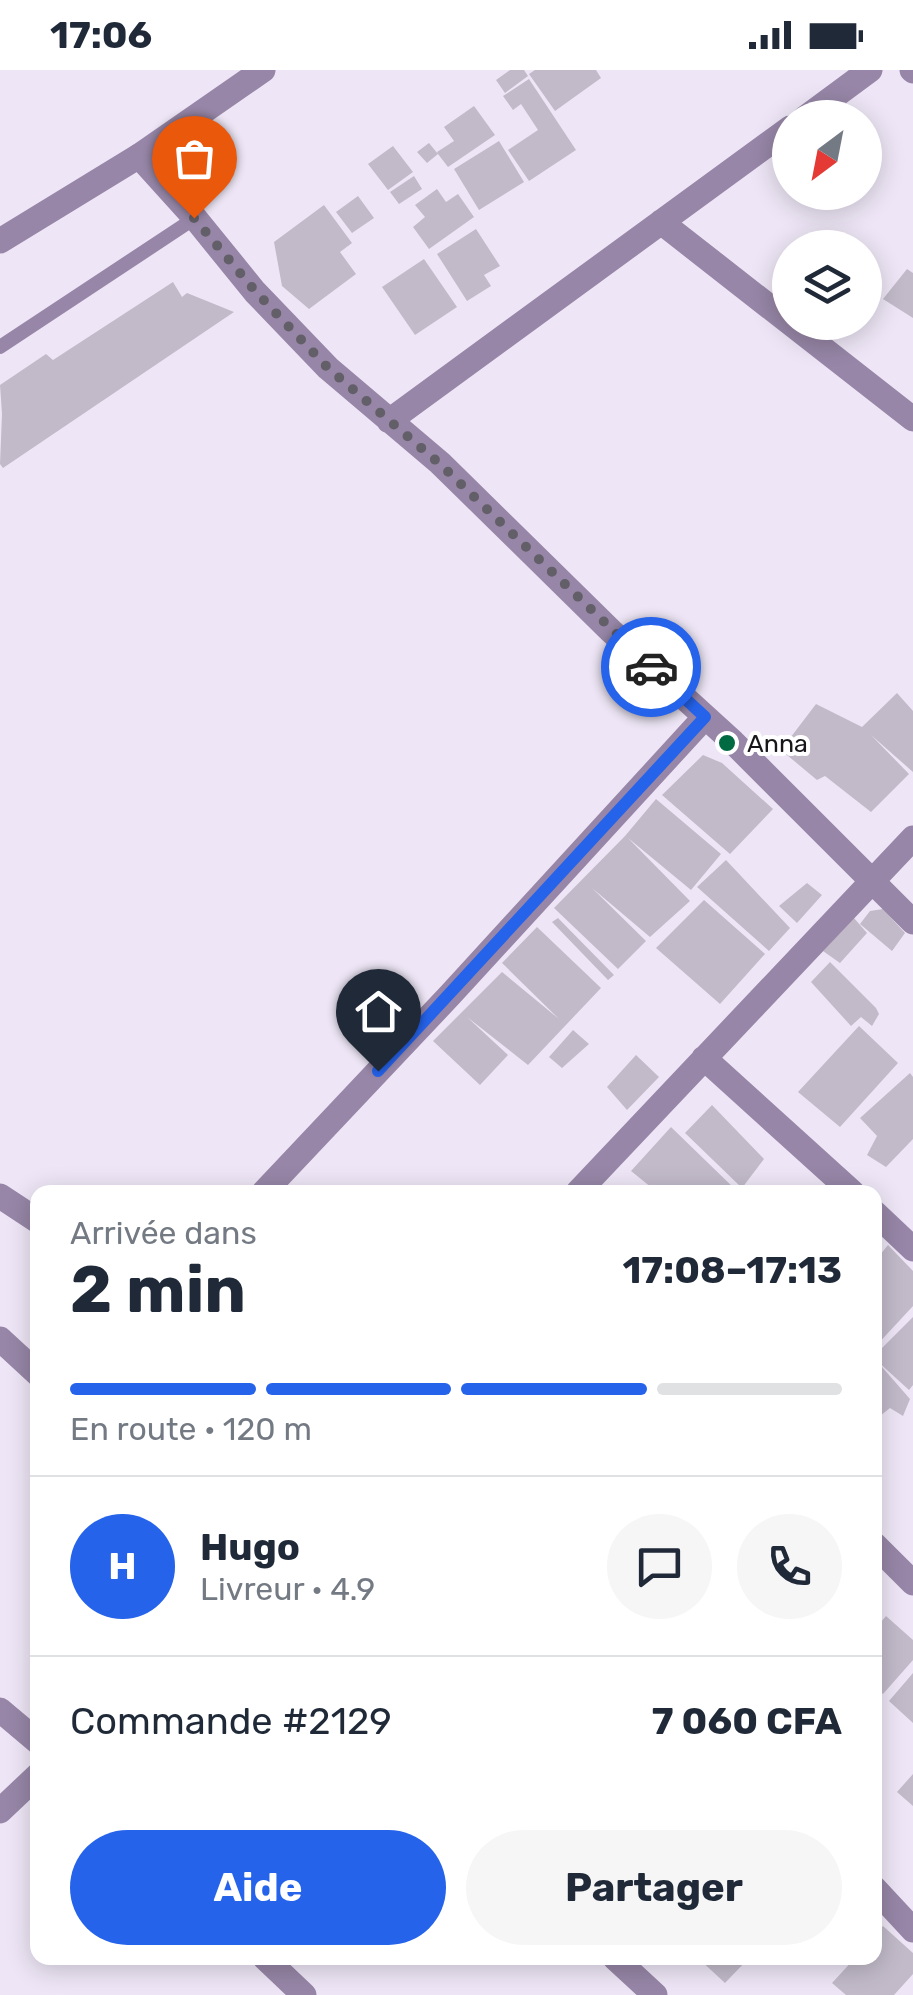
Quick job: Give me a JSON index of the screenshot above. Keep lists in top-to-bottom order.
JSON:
{
  "places": ["Anna"],
  "north": "bottom left",
  "page": {
    "status": "17:06",
    "heading": ["2 min", "Arrivée dans", "17:08–17:13"],
    "panel": [
      "Hugo",
      "Livreur · 4.9",
      "Commande #2129",
      "7 060 CFA"
    ],
    "bar": "En route · 120 m",
    "round": "H",
    "buttons": ["Aide", "Partager"]
  }
}
